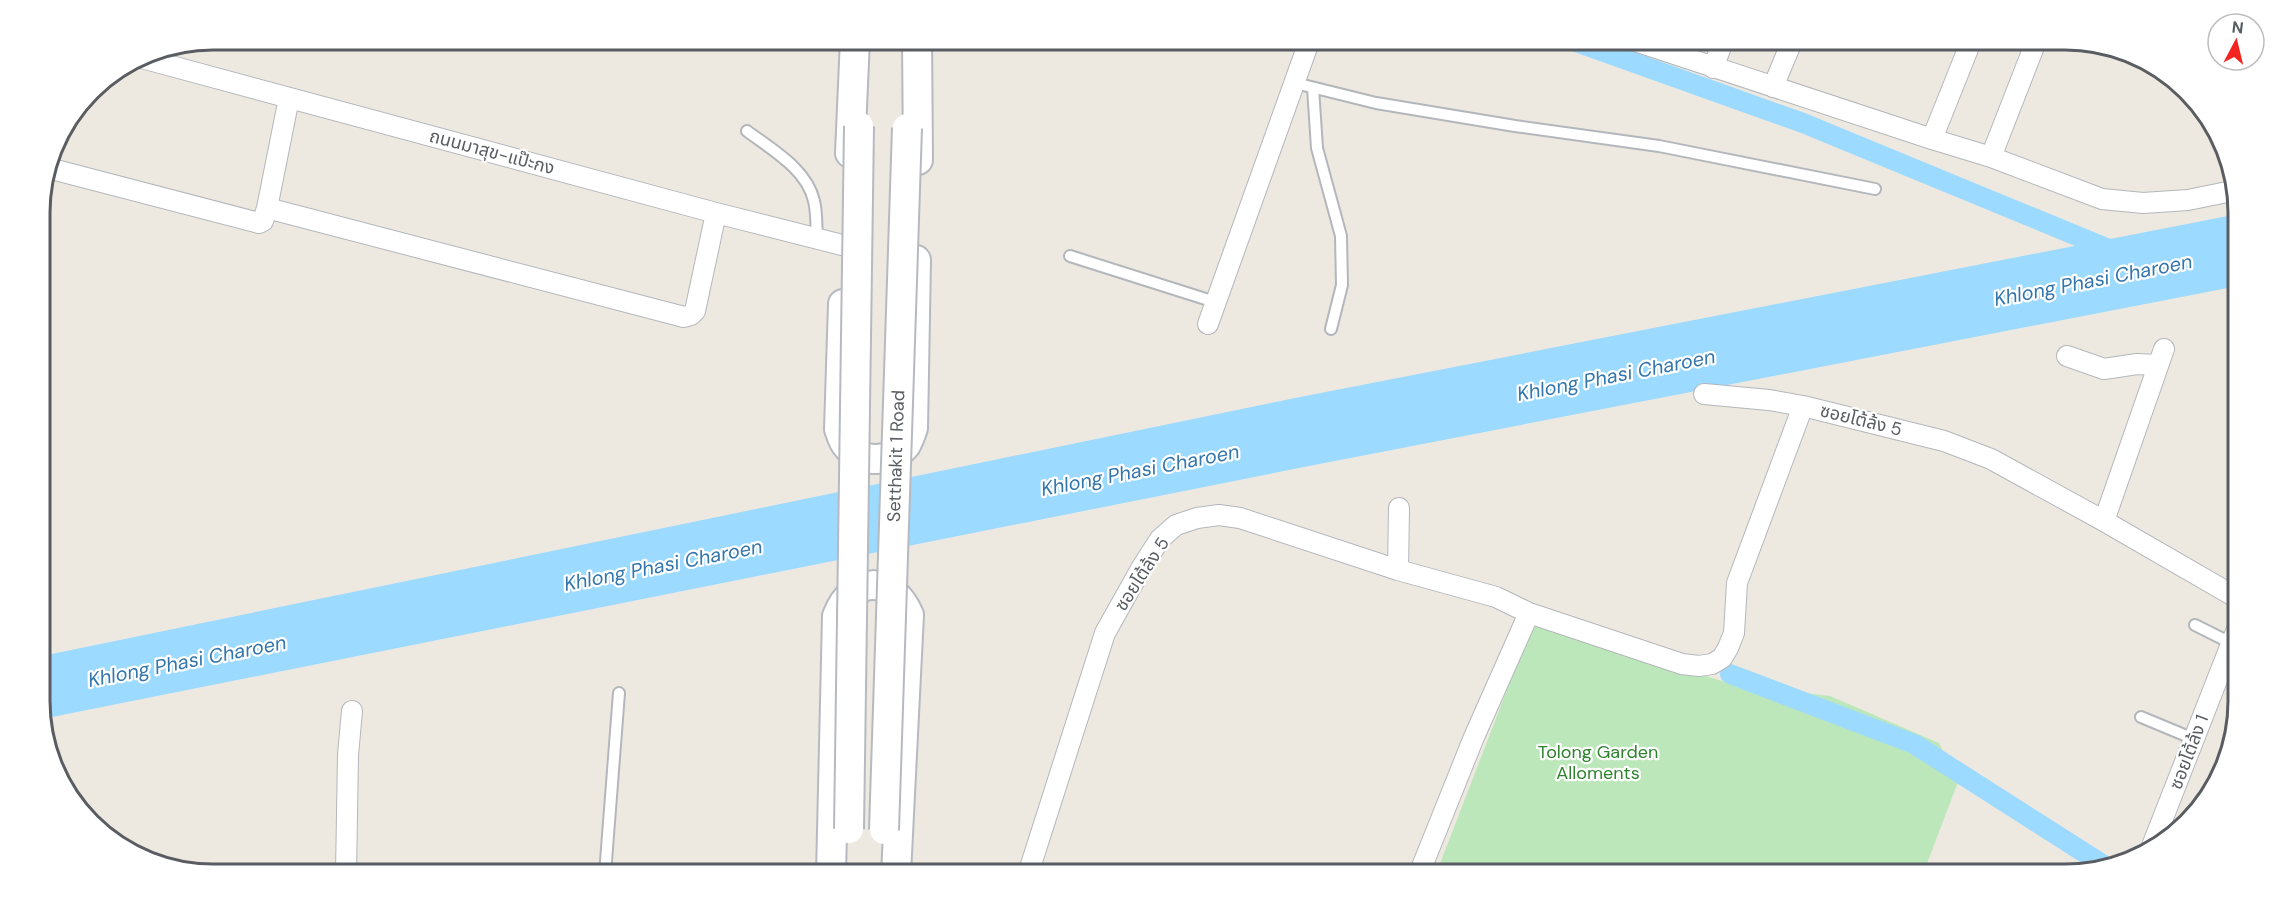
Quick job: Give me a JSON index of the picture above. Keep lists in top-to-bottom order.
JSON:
{
  "streets": {
    "main road": ["Setthakit 1 Road"],
    "street": ["ถนนมาสุข-แป๊ะกง", "ซอยโต้ล้ง 5", "ซอยโต้ล้ง 1"]
  },
  "water": ["Khlong Phasi Charoen"],
  "parks": ["Tolong Garden Alloments"],
  "north": "top"
}
